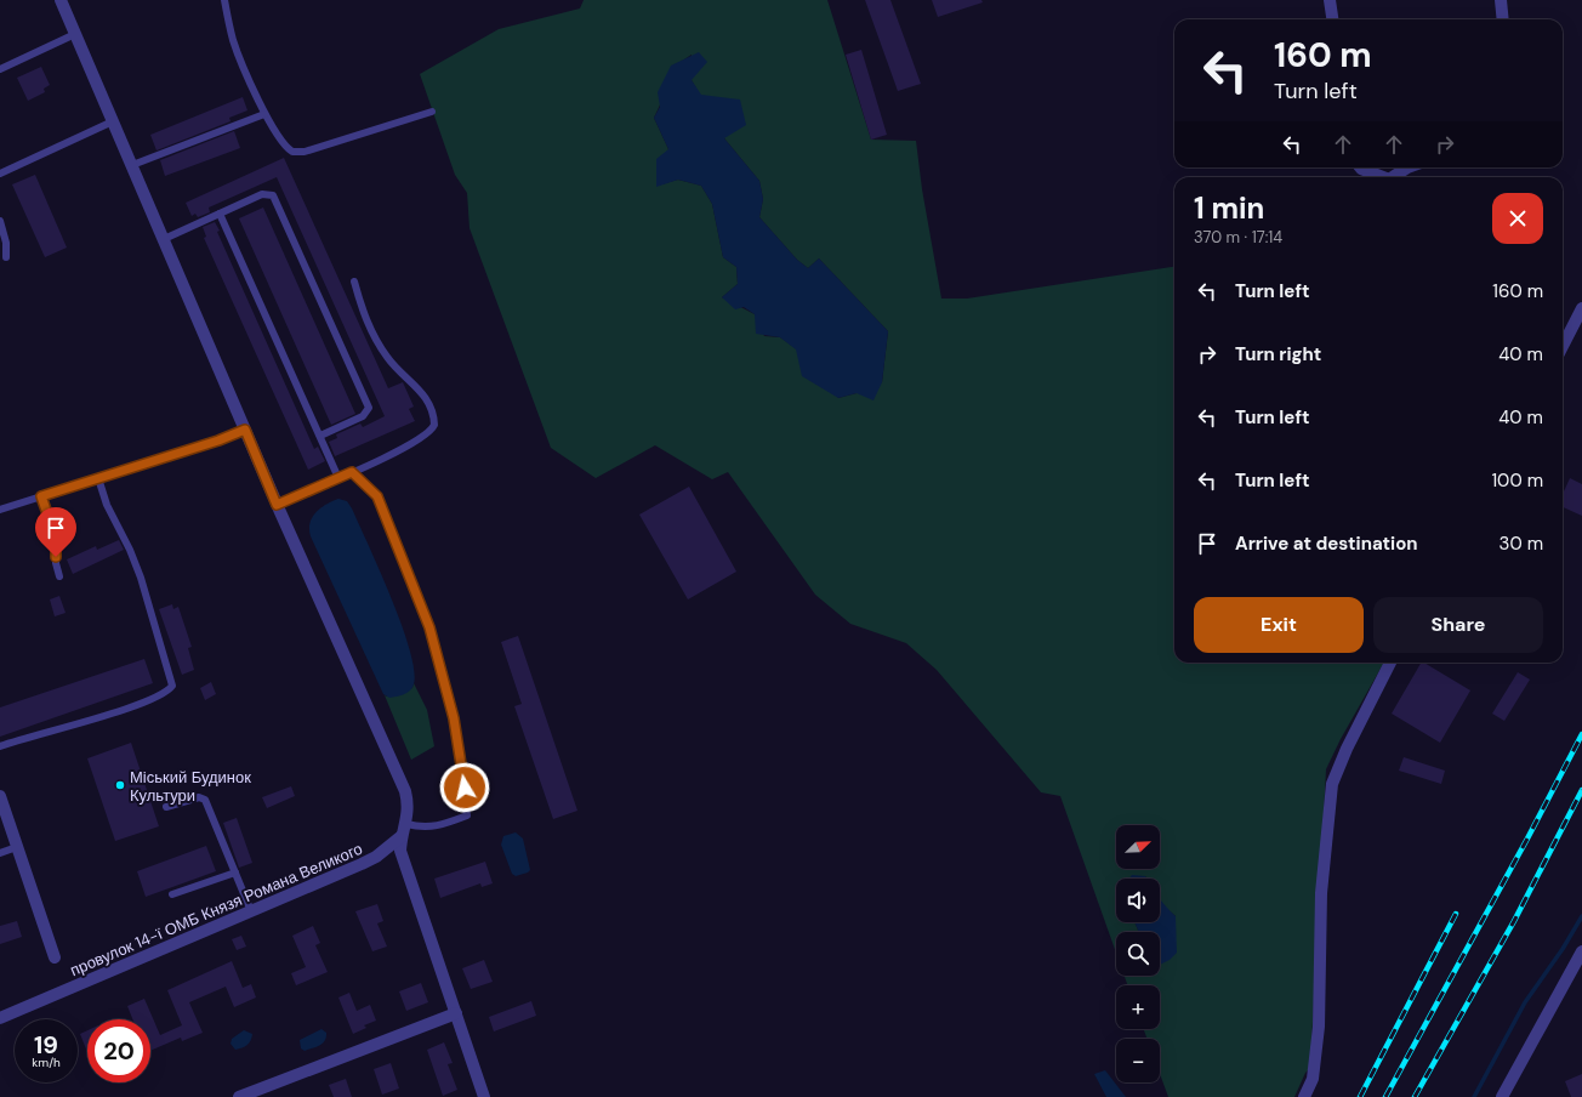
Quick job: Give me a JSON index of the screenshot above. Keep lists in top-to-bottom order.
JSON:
{
  "streets": {
    "street": ["провулок 14-ї ОМБ Князя Романа Великого"]
  },
  "places": ["Міський Будинок Культури"],
  "north": "top right",
  "page": {
    "turn": ["160 m", "Turn left"],
    "heading": ["1 min", "370 m · 17:14"],
    "list": [
      {
        "name": "Turn left",
        "value": "160 m"
      },
      {
        "name": "Turn right",
        "value": "40 m"
      },
      {
        "name": "Turn left",
        "value": "40 m"
      },
      {
        "name": "Turn left",
        "value": "100 m"
      },
      {
        "name": "Arrive at destination",
        "value": "30 m"
      }
    ],
    "buttons": ["Exit", "Share"],
    "map_buttons": ["+", "−"],
    "speed": "19 km/h",
    "limit": "20"
  }
}
